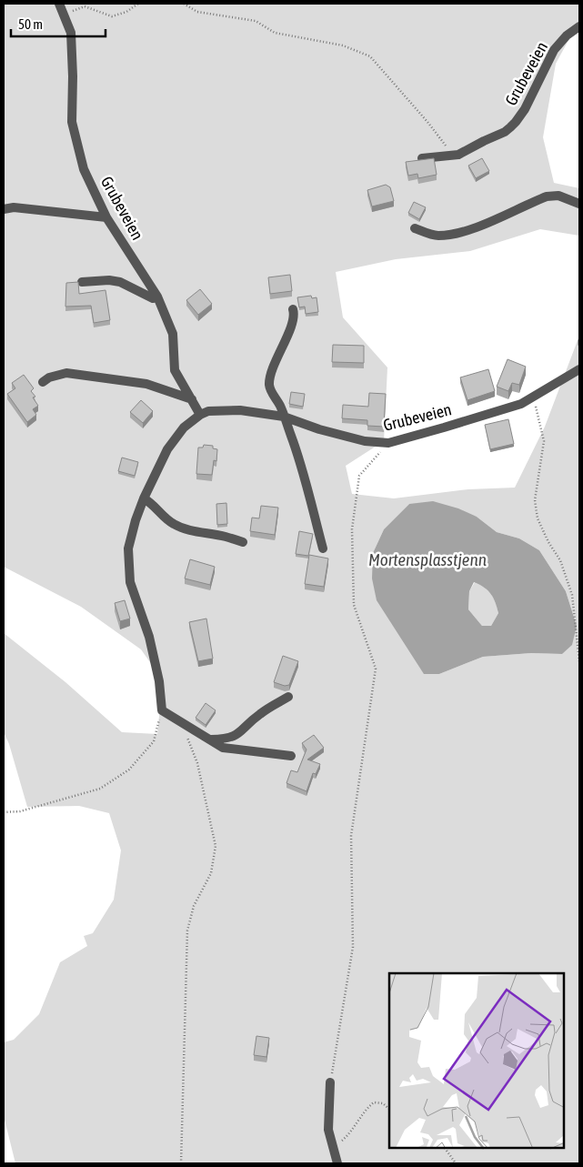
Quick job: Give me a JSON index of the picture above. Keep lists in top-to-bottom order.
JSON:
{
  "streets": {
    "street": ["Grubeveien"]
  },
  "water": ["Mortensplasstjenn"],
  "scale_bar": "50 m"
}
